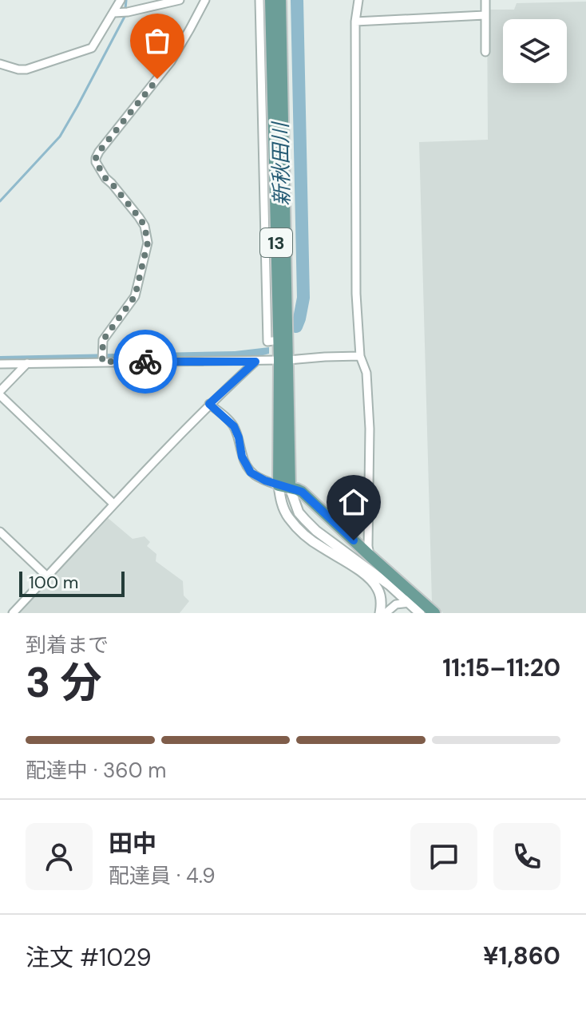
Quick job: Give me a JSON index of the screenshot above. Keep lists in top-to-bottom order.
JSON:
{
  "streets": {
    "main road": ["13"]
  },
  "water": ["新秋田川"],
  "scale_bar": "100 m",
  "page": {
    "scale": "100 m",
    "heading": ["3 分", "到着まで", "11:15–11:20"],
    "panel": [
      "田中",
      "配達員 · 4.9",
      "注文 #1029",
      "¥1,860"
    ],
    "bar": "配達中 · 360 m"
  }
}
